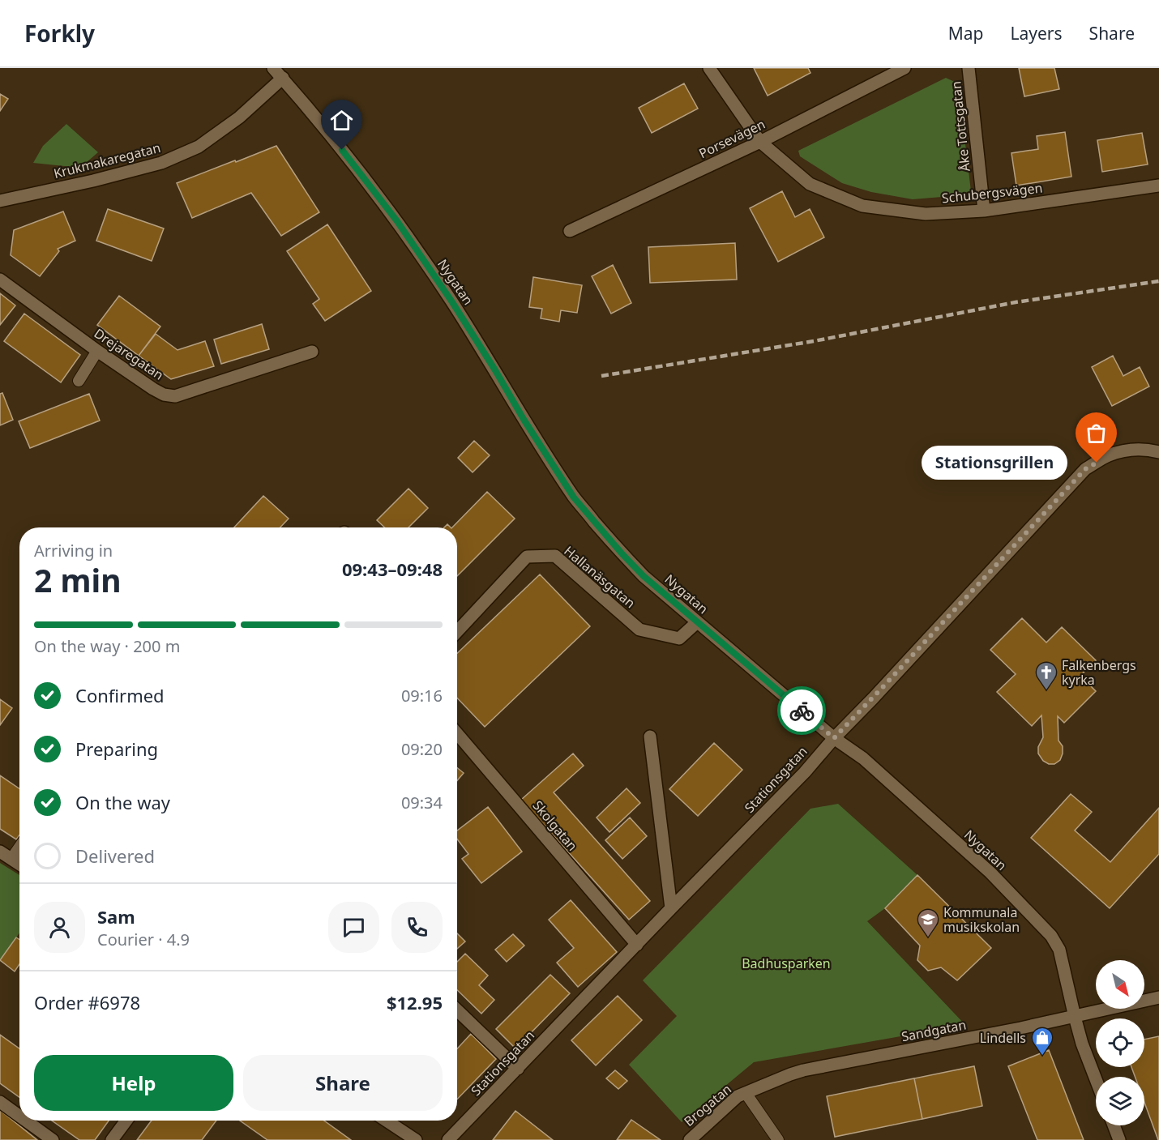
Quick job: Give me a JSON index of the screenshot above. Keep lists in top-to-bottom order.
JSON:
{
  "streets": {
    "street": [
      "Åke Tottsgatan",
      "Porsevägen",
      "Krukmakaregatan",
      "Schubergsvägen",
      "Nygatan",
      "Drejaregatan",
      "Hallanäsgatan",
      "Stationsgatan",
      "Skolgatan",
      "Sandgatan",
      "Brogatan"
    ]
  },
  "crossings": [
    ["Åke Tottsgatan", "Schubergsvägen"],
    ["Porsevägen", "Schubergsvägen"],
    ["Krukmakaregatan", "Nygatan"],
    ["Nygatan", "Hallanäsgatan"],
    ["Nygatan", "Stationsgatan"],
    ["Nygatan", "Sandgatan"],
    ["Stationsgatan", "Skolgatan"],
    ["Sandgatan", "Brogatan"]
  ],
  "parks": ["Badhusparken"],
  "places": {
    "other": ["Stationsgrillen"],
    "church": ["Falkenbergs kyrka"],
    "school or university": ["Kommunala musikskolan"],
    "shop": ["Lindells"]
  },
  "north": "bottom right",
  "page": {
    "header": "Forkly",
    "nav": ["Map", "Layers", "Share"],
    "bubble": "Stationsgrillen",
    "heading": ["2 min", "Arriving in", "09:43–09:48"],
    "panel": [
      "Sam",
      "Courier · 4.9",
      "Order #6978",
      "$12.95"
    ],
    "bar": "On the way · 200 m",
    "list": [
      ["Confirmed", "09:16"],
      ["Preparing", "09:20"],
      ["On the way", "09:34"],
      "Delivered"
    ],
    "buttons": ["Help", "Share"]
  }
}
